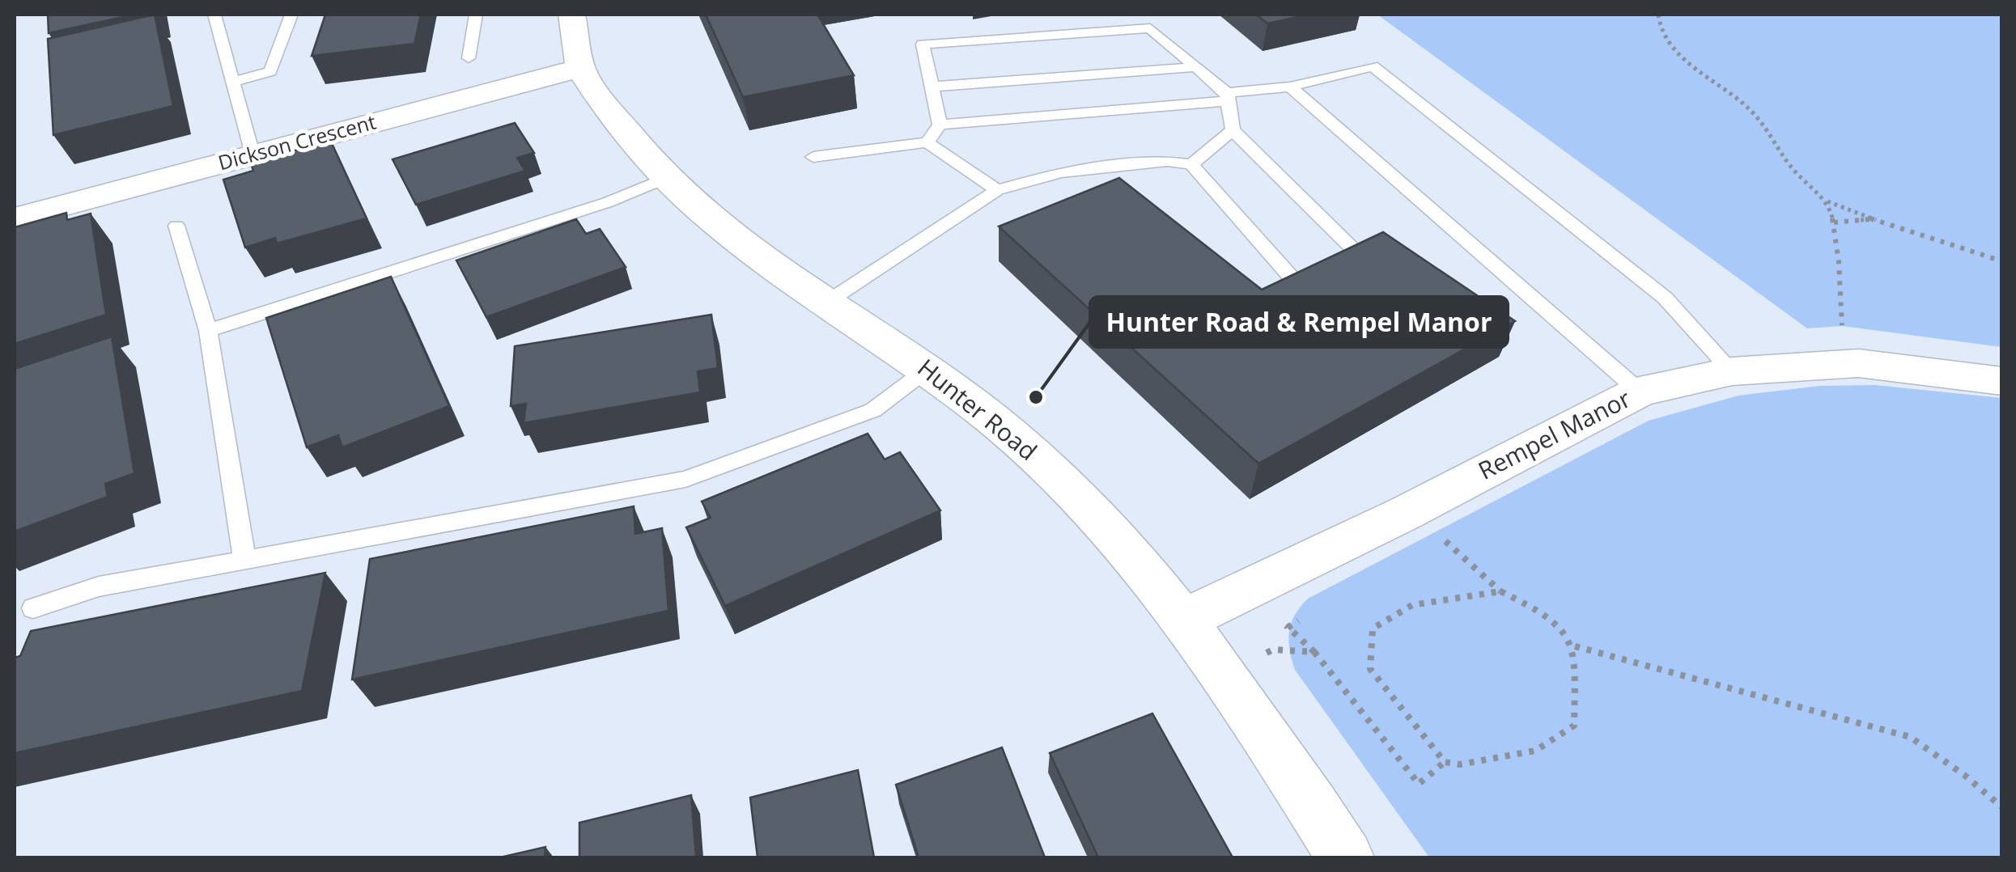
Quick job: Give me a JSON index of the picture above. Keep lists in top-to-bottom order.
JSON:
{
  "streets": {
    "street": ["Dickson Crescent", "Hunter Road", "Rempel Manor"]
  },
  "crossings": [
    ["Dickson Crescent", "Hunter Road"],
    ["Hunter Road", "Rempel Manor"]
  ],
  "places": ["Hunter Road & Rempel Manor"]
}
